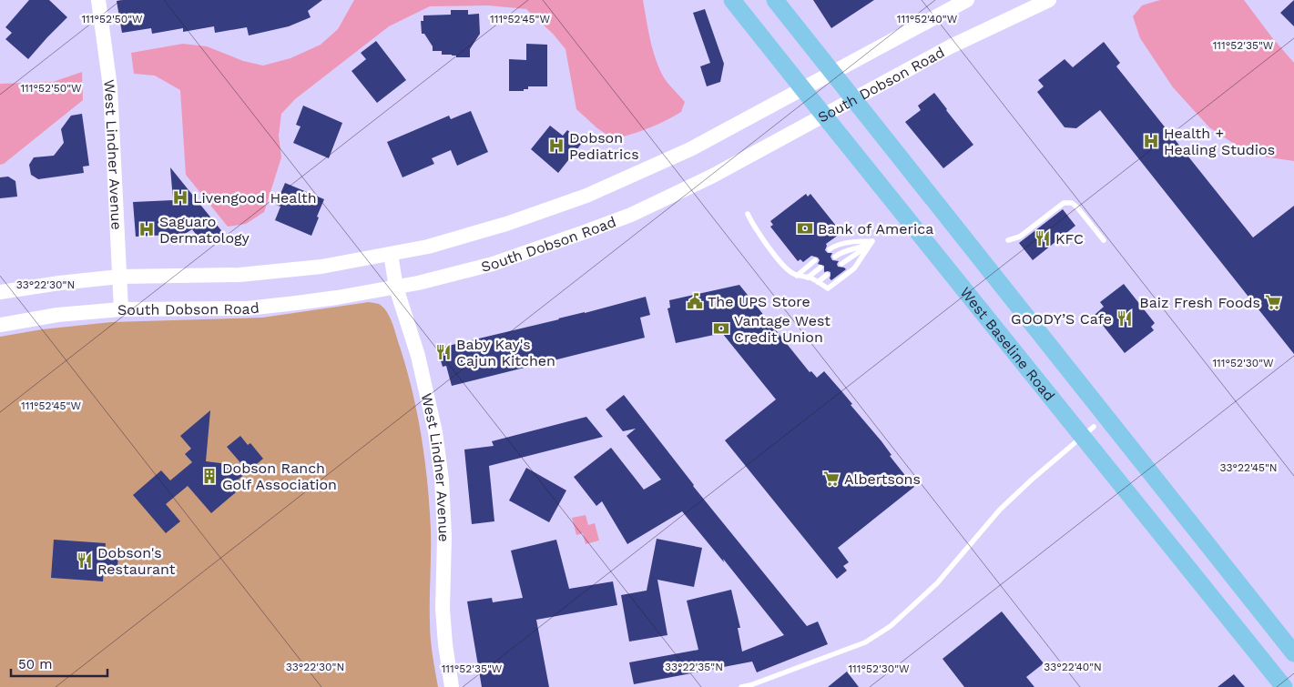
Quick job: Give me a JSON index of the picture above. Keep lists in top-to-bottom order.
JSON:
{
  "streets": {
    "main road": ["South Dobson Road", "West Lindner Avenue", "West Baseline Road"]
  },
  "crossings": [
    ["South Dobson Road", "West Lindner Avenue"],
    ["South Dobson Road", "West Baseline Road"]
  ],
  "places": {
    "hospital": [
      "Health + Healing Studios",
      "Dobson Pediatrics",
      "Livengood Health",
      "Saguaro Dermatology"
    ],
    "bank": ["Bank of America", "Vantage West Credit Union"],
    "restaurant": [
      "KFC",
      "GOODY’S Cafe",
      "Baby Kay's Cajun Kitchen",
      "Dobson's Restaurant"
    ],
    "public building": ["The UPS Store"],
    "supermarket": ["Baiz Fresh Foods", "Albertsons"],
    "building": ["Dobson Ranch Golf Association"]
  },
  "scale_bar": "50 m",
  "coordinates": [
    "111°52'50\"W",
    "111°52'45\"W",
    "111°52'40\"W",
    "111°52'35\"W",
    "33°22'30\"N",
    "111°52'30\"W",
    "33°22'45\"N",
    "33°22'35\"N",
    "33°22'40\"N"
  ]
}
